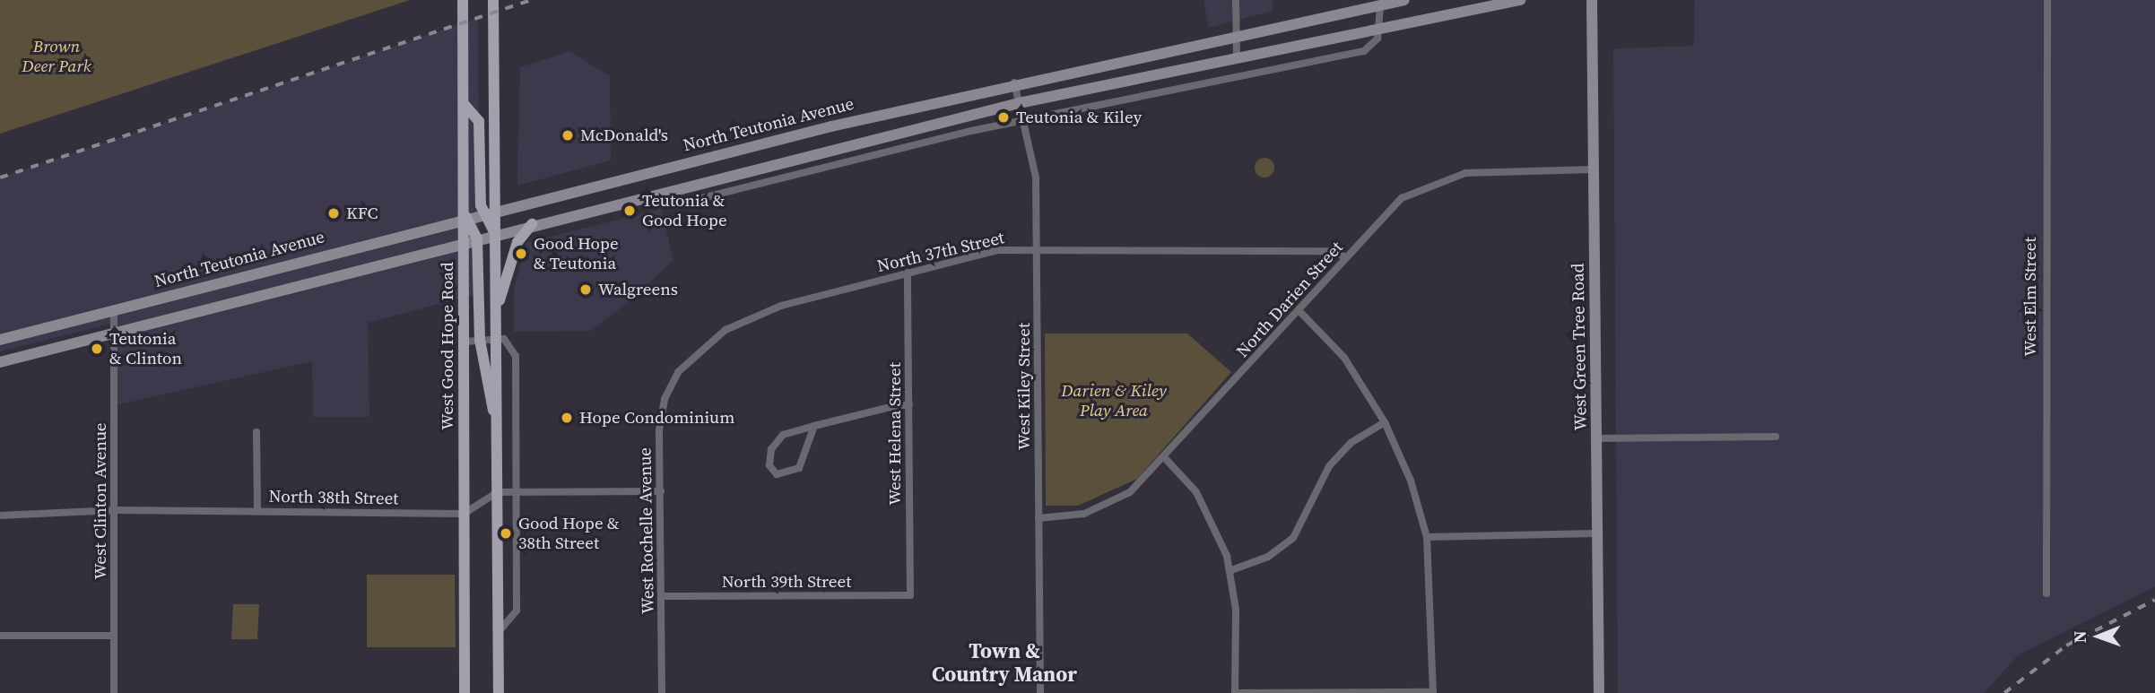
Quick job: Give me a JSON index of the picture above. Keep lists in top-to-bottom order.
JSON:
{
  "streets": {
    "main road": ["North Teutonia Avenue", "West Good Hope Road", "West Green Tree Road"],
    "street": [
      "North 37th Street",
      "West Elm Street",
      "North Darien Street",
      "West Kiley Street",
      "West Helena Street",
      "North 38th Street",
      "West Clinton Avenue",
      "West Rochelle Avenue",
      "North 39th Street"
    ]
  },
  "crossings": [
    ["North Teutonia Avenue", "West Kiley Street"],
    ["North Teutonia Avenue", "West Clinton Avenue"],
    ["North 37th Street", "North Darien Street"],
    ["North 37th Street", "West Kiley Street"],
    ["North 37th Street", "West Helena Street"],
    ["North 37th Street", "West Rochelle Avenue"],
    ["North Darien Street", "West Green Tree Road"],
    ["North Darien Street", "West Kiley Street"],
    ["West Good Hope Road", "North 38th Street"],
    ["West Helena Street", "North 39th Street"],
    ["North 38th Street", "West Clinton Avenue"],
    ["West Rochelle Avenue", "North 39th Street"]
  ],
  "districts": ["Town & Country Manor"],
  "parks": ["Brown Deer Park", "Darien & Kiley Play Area"],
  "places": [
    "Teutonia & Kiley",
    "McDonald's",
    "Teutonia & Good Hope",
    "KFC",
    "Good Hope & Teutonia",
    "Walgreens",
    "Teutonia & Clinton",
    "Hope Condominium",
    "Good Hope & 38th Street"
  ],
  "north": "left"
}
